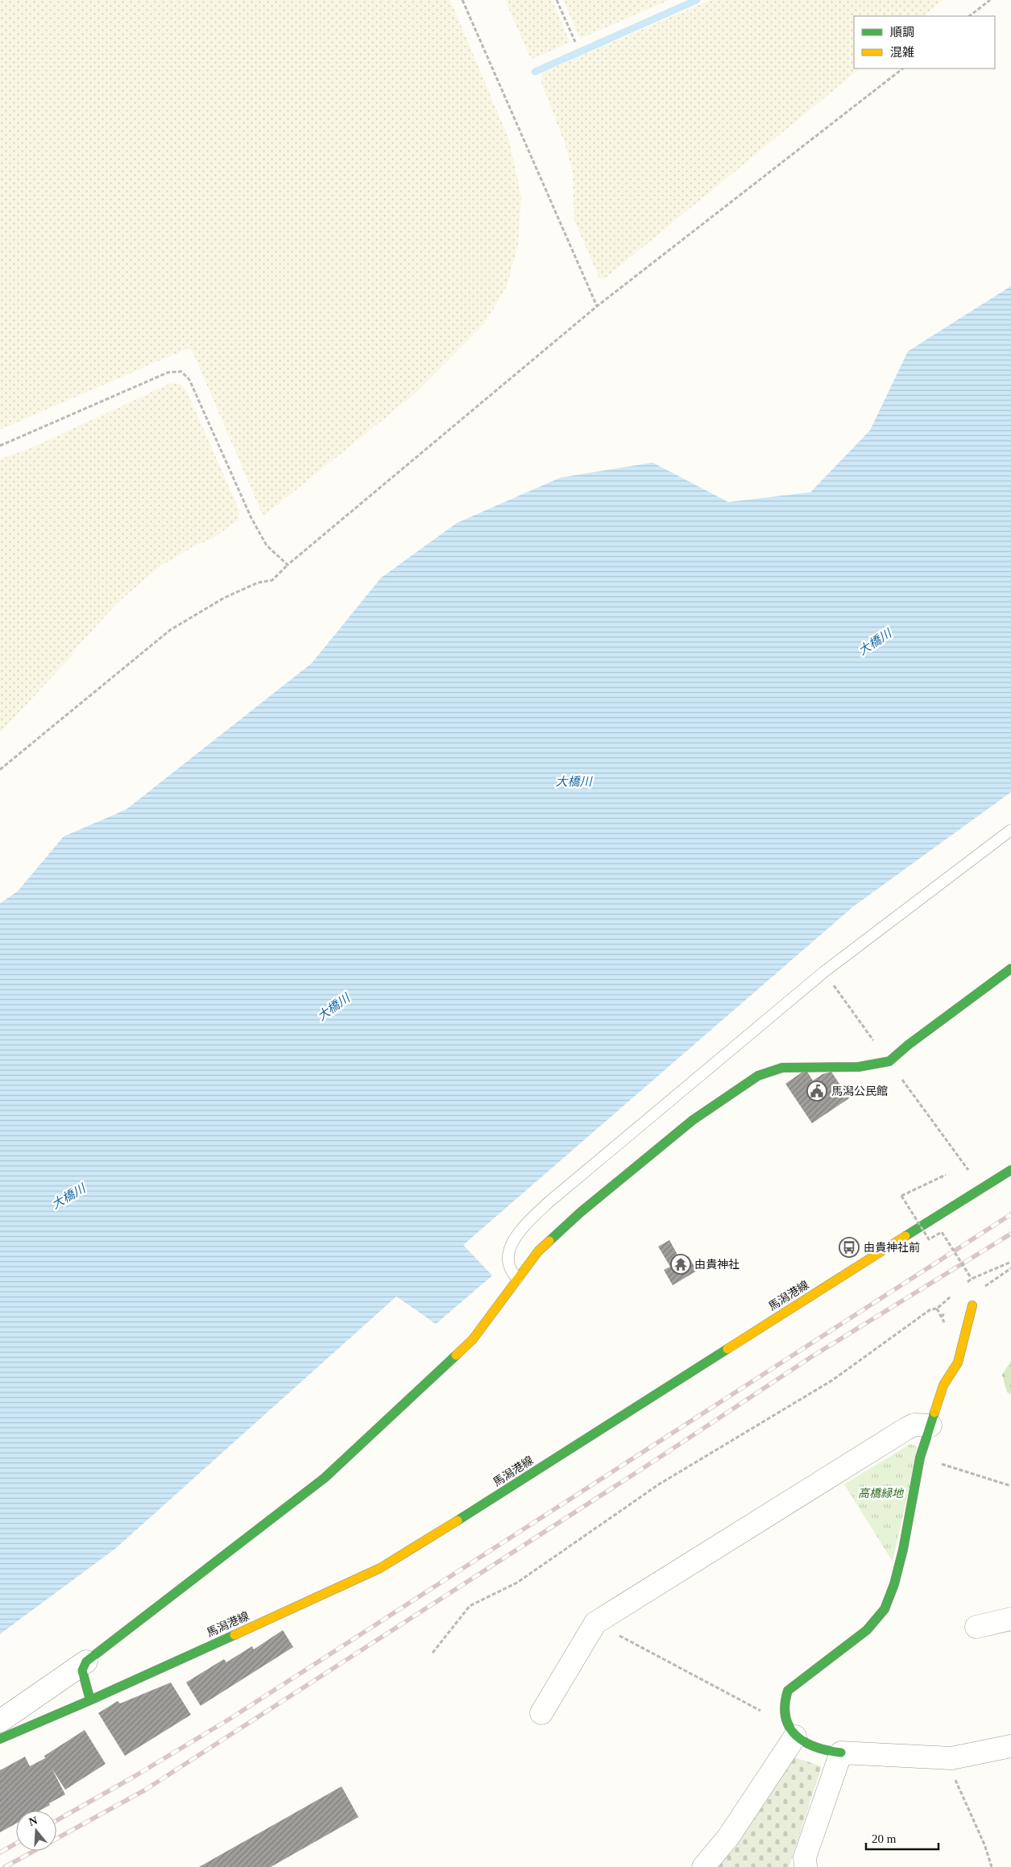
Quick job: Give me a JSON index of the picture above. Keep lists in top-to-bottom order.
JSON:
{
  "streets": {
    "street": ["馬潟港線"]
  },
  "water": ["大橋川"],
  "parks": ["高橋緑地"],
  "places": {
    "public building": ["馬潟公民館"],
    "bus stop": ["由貴神社前"],
    "temple": ["由貴神社"]
  },
  "legend": ["順調", "混雑"],
  "scale_bar": "20 m",
  "north": "top"
}
